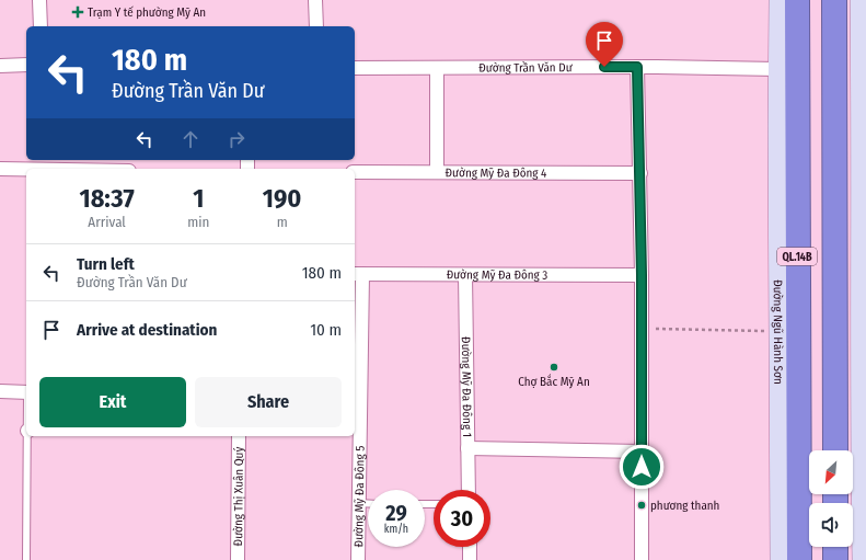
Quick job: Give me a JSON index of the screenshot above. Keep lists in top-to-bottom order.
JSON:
{
  "streets": {
    "highway": ["QL.14B", "Đường Ngũ Hành Sơn"],
    "street": [
      "Đường Trần Văn Dư",
      "Đường Mỹ Đa Đông 4",
      "Đường Mỹ Đa Đông 3",
      "Đường Mỹ Đa Đông 1",
      "Đường Thị Xuân Quý",
      "Đường Mỹ Đa Đông 5"
    ]
  },
  "crossings": [
    ["Đường Trần Văn Dư", "Đường Ngũ Hành Sơn"],
    ["Đường Mỹ Đa Đông 3", "Đường Mỹ Đa Đông 1"],
    ["Đường Mỹ Đa Đông 3", "Đường Mỹ Đa Đông 5"]
  ],
  "places": {
    "health": ["Trạm Y tế phường Mỹ An"],
    "other": ["Chợ Bắc Mỹ An", "phương thanh"]
  },
  "north": "bottom left",
  "page": {
    "turn": ["180 m", "Đường Trần Văn Dư"],
    "eta": [
      "18:37",
      "Arrival",
      "1",
      "min",
      "190",
      "m"
    ],
    "list": [
      {
        "name": "Turn left",
        "note": "Đường Trần Văn Dư",
        "value": "180 m"
      },
      {
        "name": "Arrive at destination",
        "value": "10 m"
      }
    ],
    "buttons": ["Exit", "Share"],
    "speed": "29 km/h",
    "limit": "30"
  }
}
